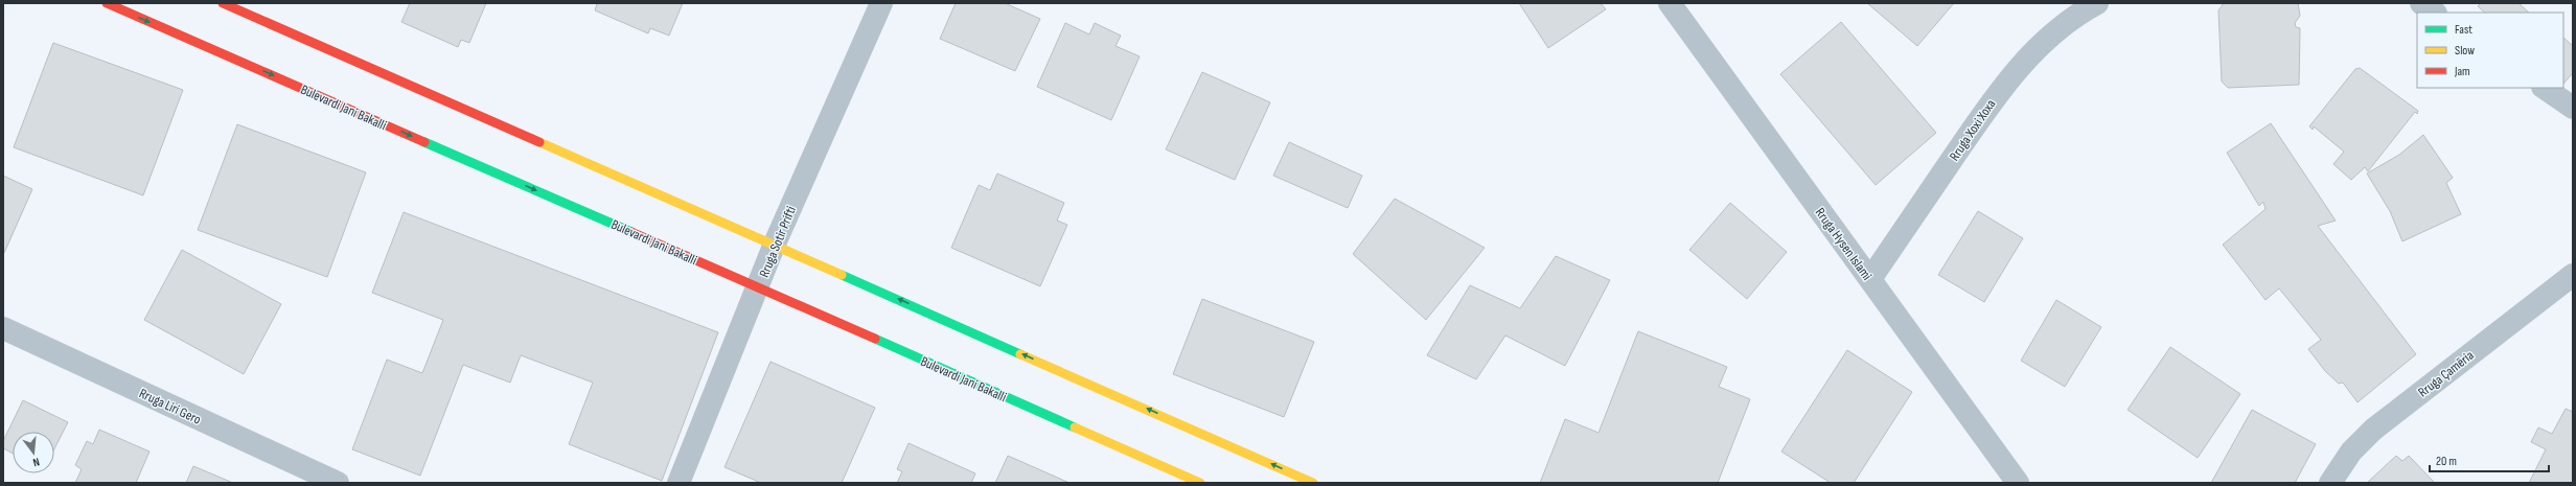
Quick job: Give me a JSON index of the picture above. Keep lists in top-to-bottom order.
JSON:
{
  "streets": {
    "main road": ["Bulevardi Jani Bakalli"],
    "street": [
      "Rruga Xoxi Xoxa",
      "Rruga Sotir Prifti",
      "Rruga Hysen Islami",
      "Rruga Çamëria",
      "Rruga Liri Gero"
    ]
  },
  "crossings": [
    ["Bulevardi Jani Bakalli", "Rruga Sotir Prifti"],
    ["Rruga Xoxi Xoxa", "Rruga Hysen Islami"]
  ],
  "legend": ["Fast", "Slow", "Jam"],
  "scale_bar": "20 m",
  "north": "bottom"
}
